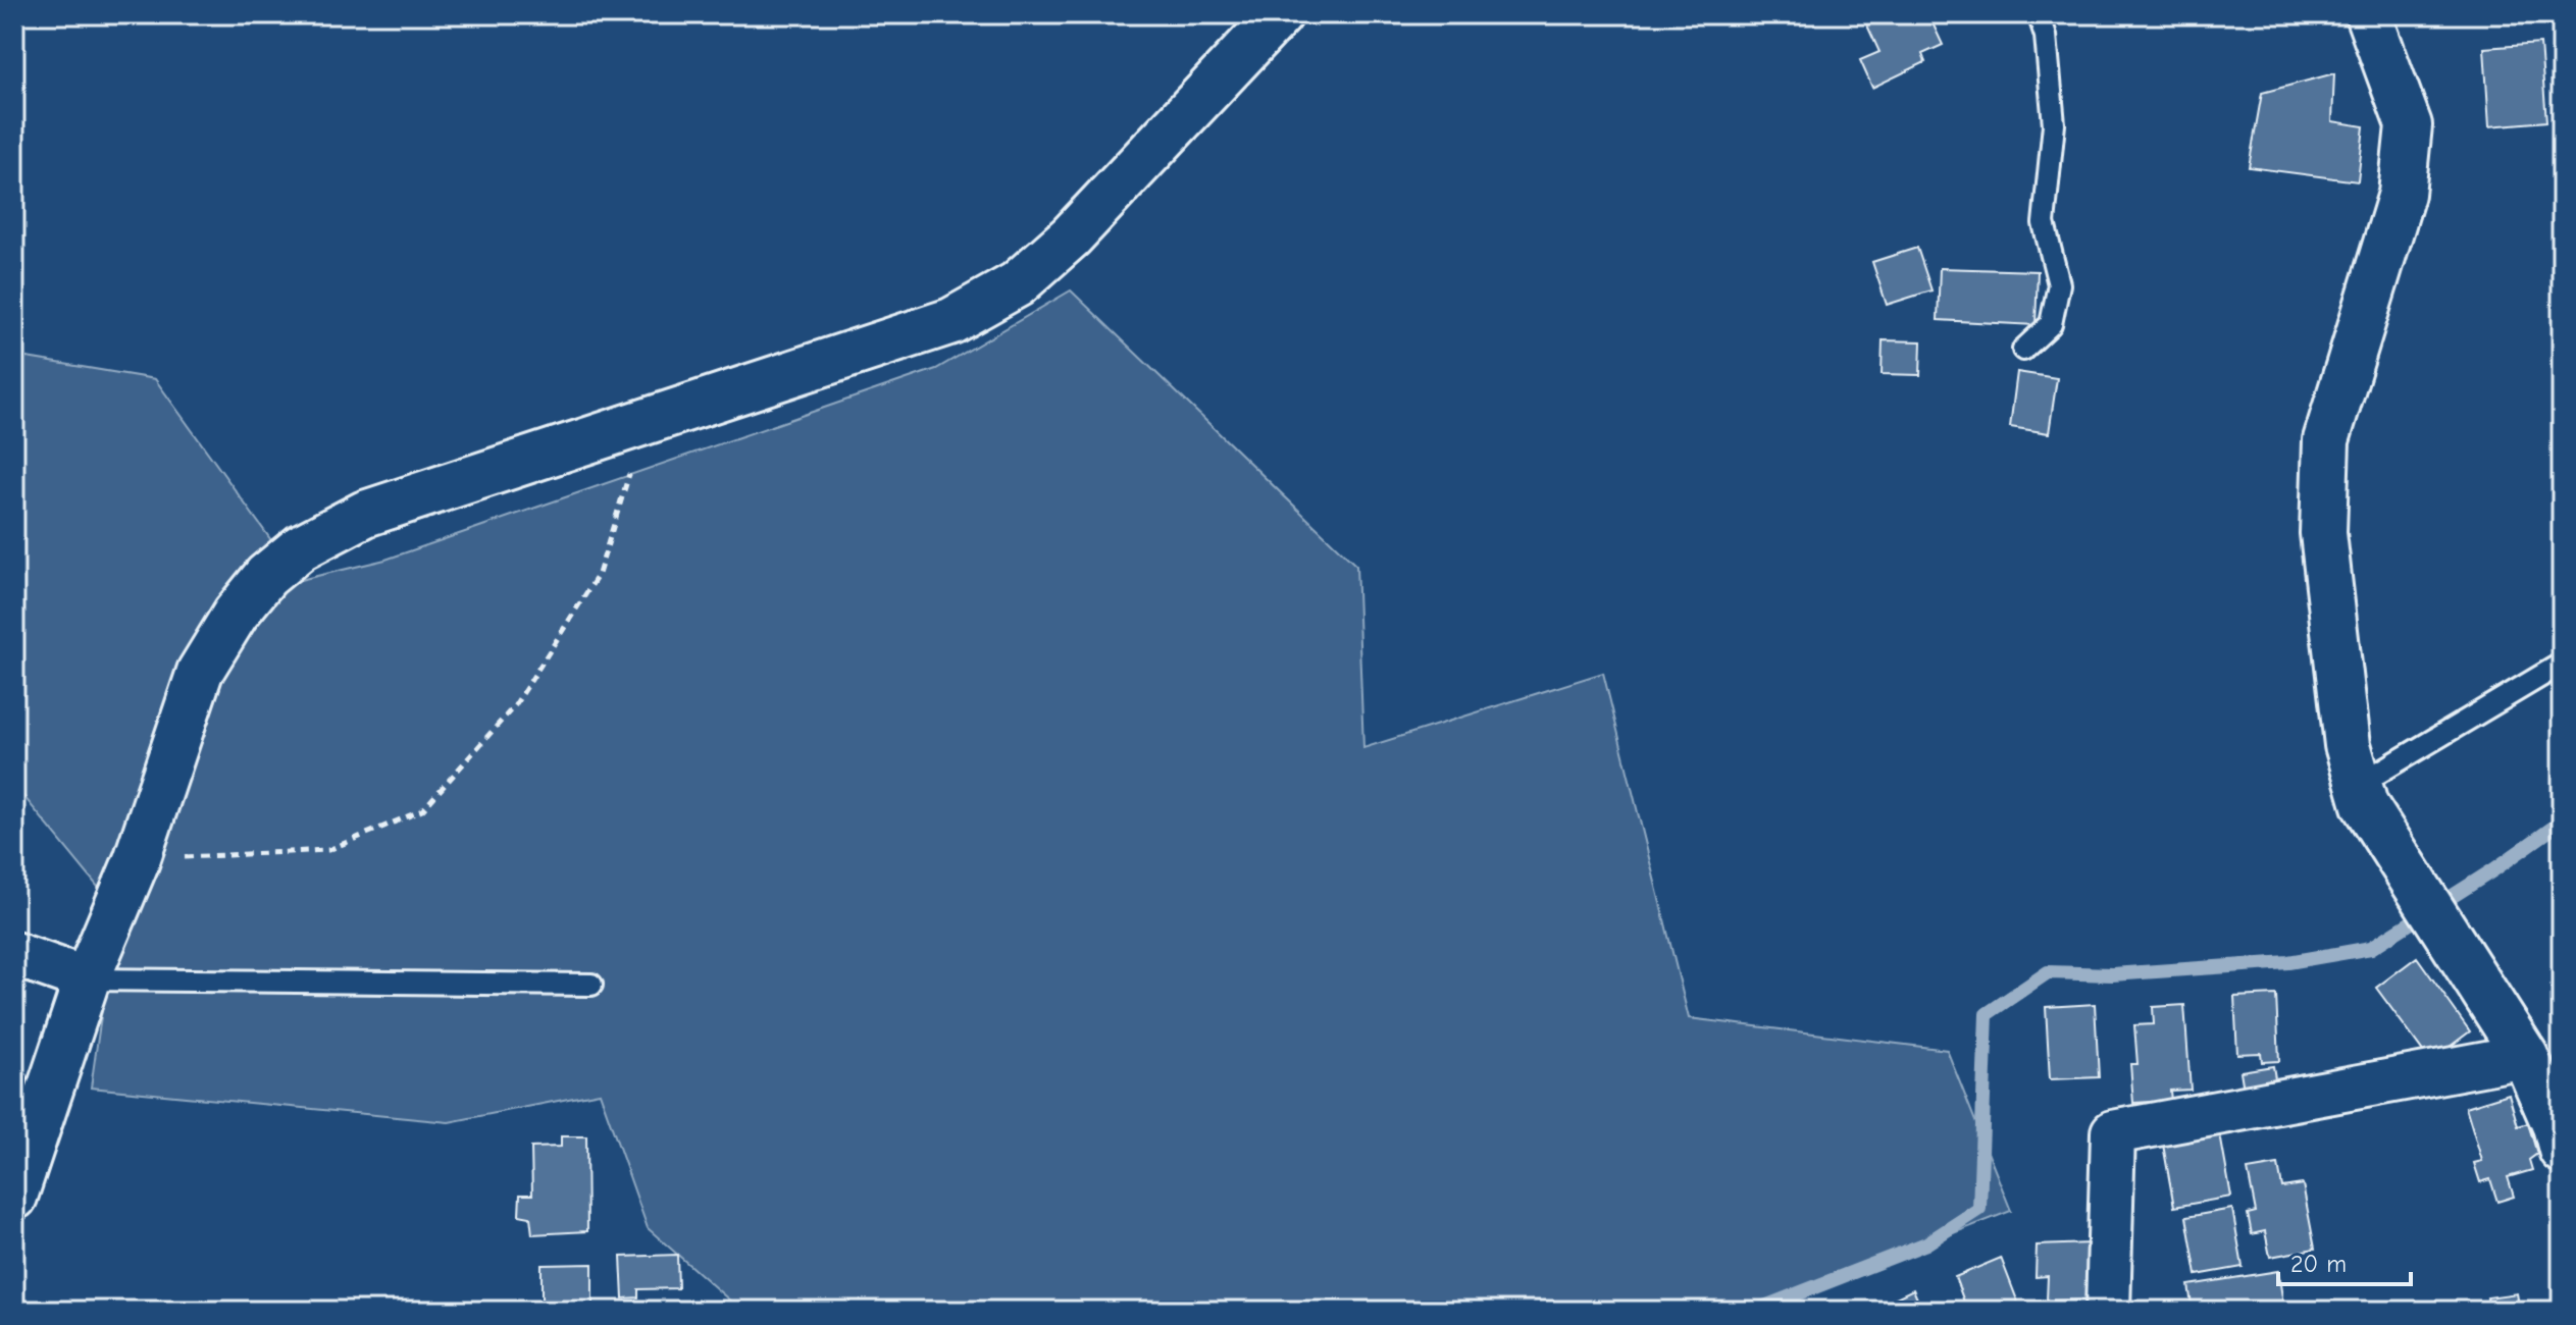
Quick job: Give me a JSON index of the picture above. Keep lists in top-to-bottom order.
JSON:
{
  "scale_bar": "20 m"
}
